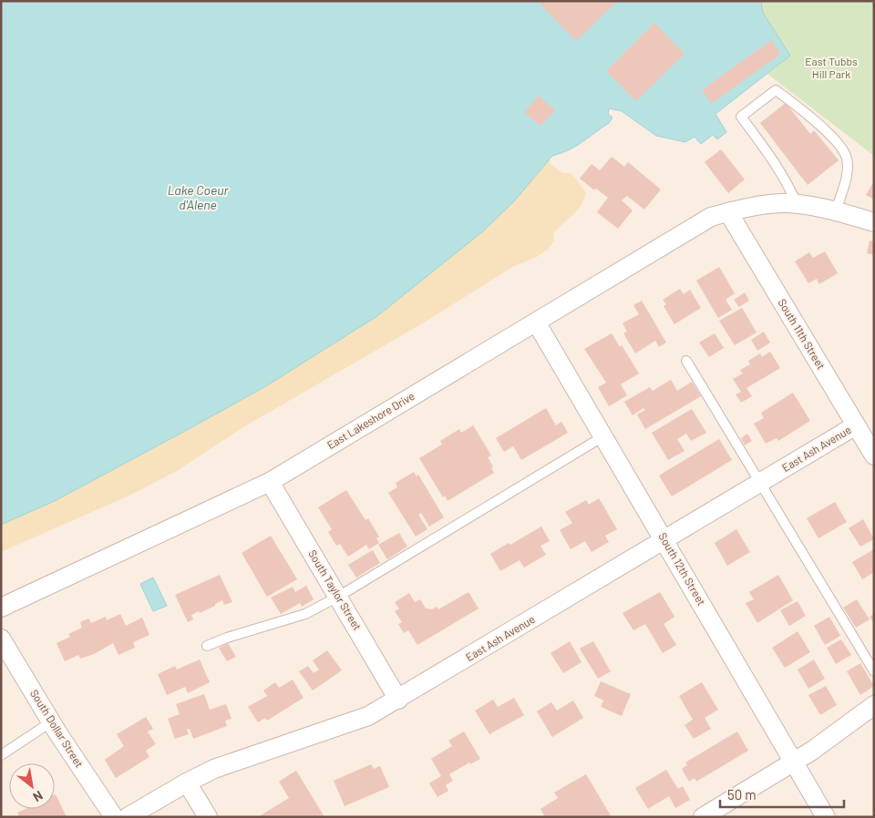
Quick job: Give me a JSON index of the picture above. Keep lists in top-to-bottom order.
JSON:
{
  "streets": {
    "street": [
      "South 11th Street",
      "East Lakeshore Drive",
      "East Ash Avenue",
      "South 12th Street",
      "South Taylor Street",
      "South Dollar Street"
    ]
  },
  "crossings": [
    ["South 11th Street", "East Lakeshore Drive"],
    ["South 11th Street", "East Ash Avenue"],
    ["East Lakeshore Drive", "South 12th Street"],
    ["East Lakeshore Drive", "South Taylor Street"],
    ["East Ash Avenue", "South 12th Street"],
    ["East Ash Avenue", "South Taylor Street"]
  ],
  "water": ["Lake Coeur d'Alene"],
  "parks": ["East Tubbs Hill Park"],
  "scale_bar": "50 m",
  "north": "bottom right"
}
